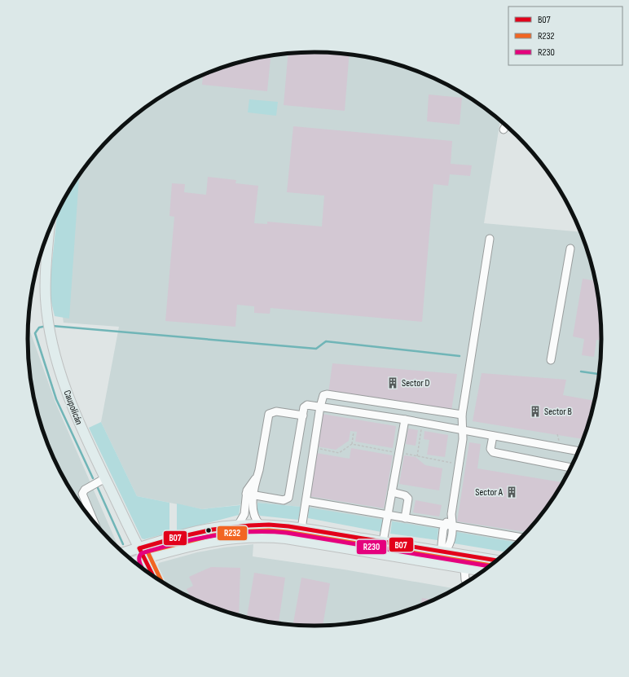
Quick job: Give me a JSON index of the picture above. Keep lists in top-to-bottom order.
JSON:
{
  "streets": {
    "main road": ["Caupolicán"]
  },
  "places": {
    "building": ["Sector D", "Sector B", "Sector A"]
  },
  "lines": ["transit line B07", "transit line R232", "transit line R230"],
  "legend": ["B07", "R232", "R230"]
}
